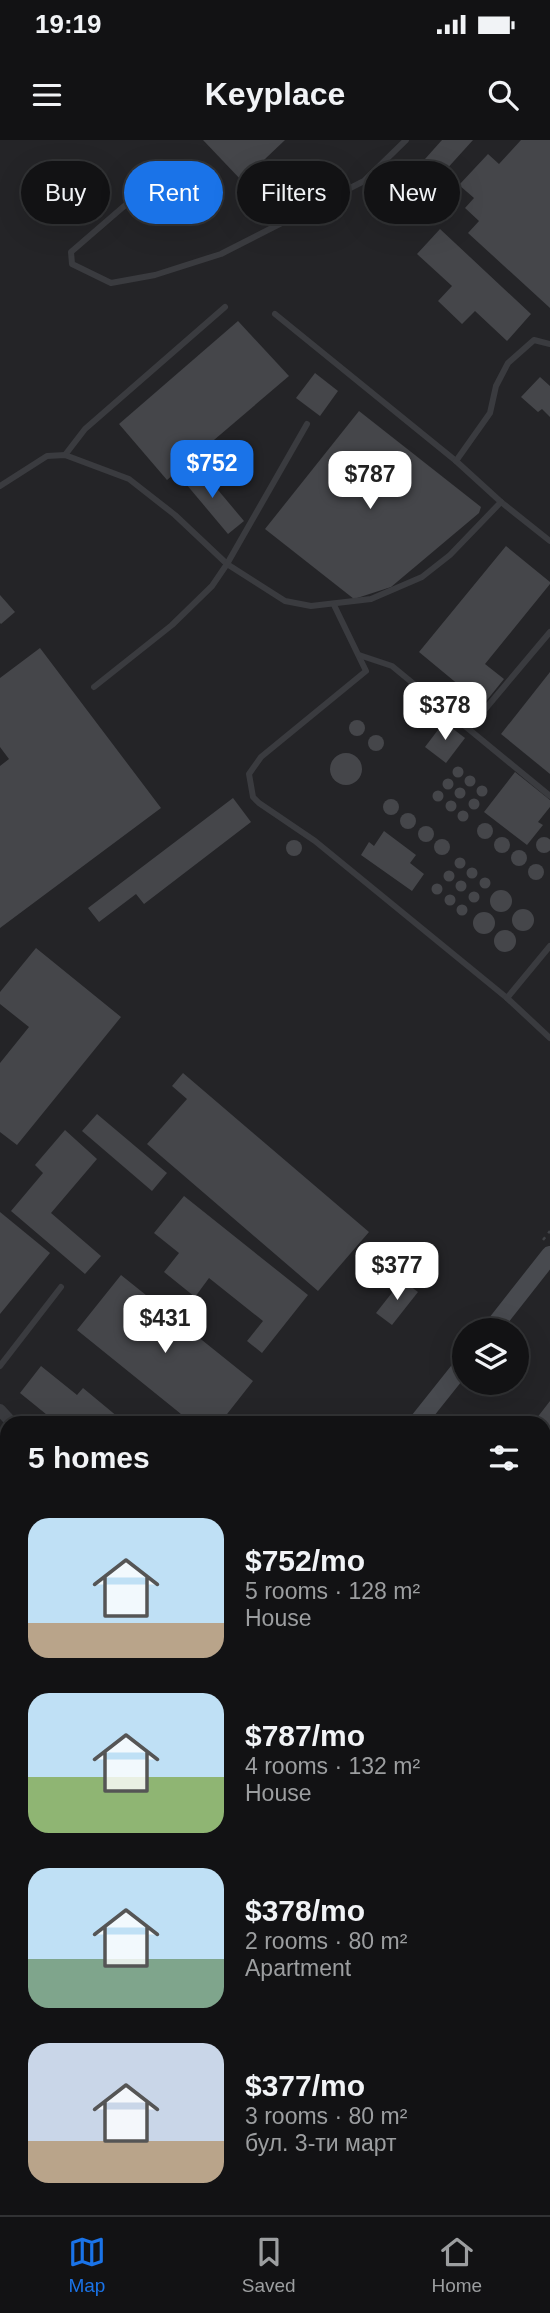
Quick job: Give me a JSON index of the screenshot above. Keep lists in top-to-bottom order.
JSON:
{
  "page": {
    "status": "19:19",
    "header": "Keyplace",
    "chip": [
      "Buy",
      "Rent",
      "Filters",
      "New"
    ],
    "price": [
      "$752",
      "$787",
      "$378",
      "$377",
      "$431"
    ],
    "heading": "5 homes",
    "list": [
      {
        "name": "$752/mo",
        "note": "5 rooms · 128 m² · House"
      },
      {
        "name": "$787/mo",
        "note": "4 rooms · 132 m² · House"
      },
      {
        "name": "$378/mo",
        "note": "2 rooms · 80 m² · Apartment"
      },
      {
        "name": "$377/mo",
        "note": "3 rooms · 80 m² · бул. 3-ти март"
      }
    ],
    "tabs": ["Map", "Saved", "Home"]
  }
}
